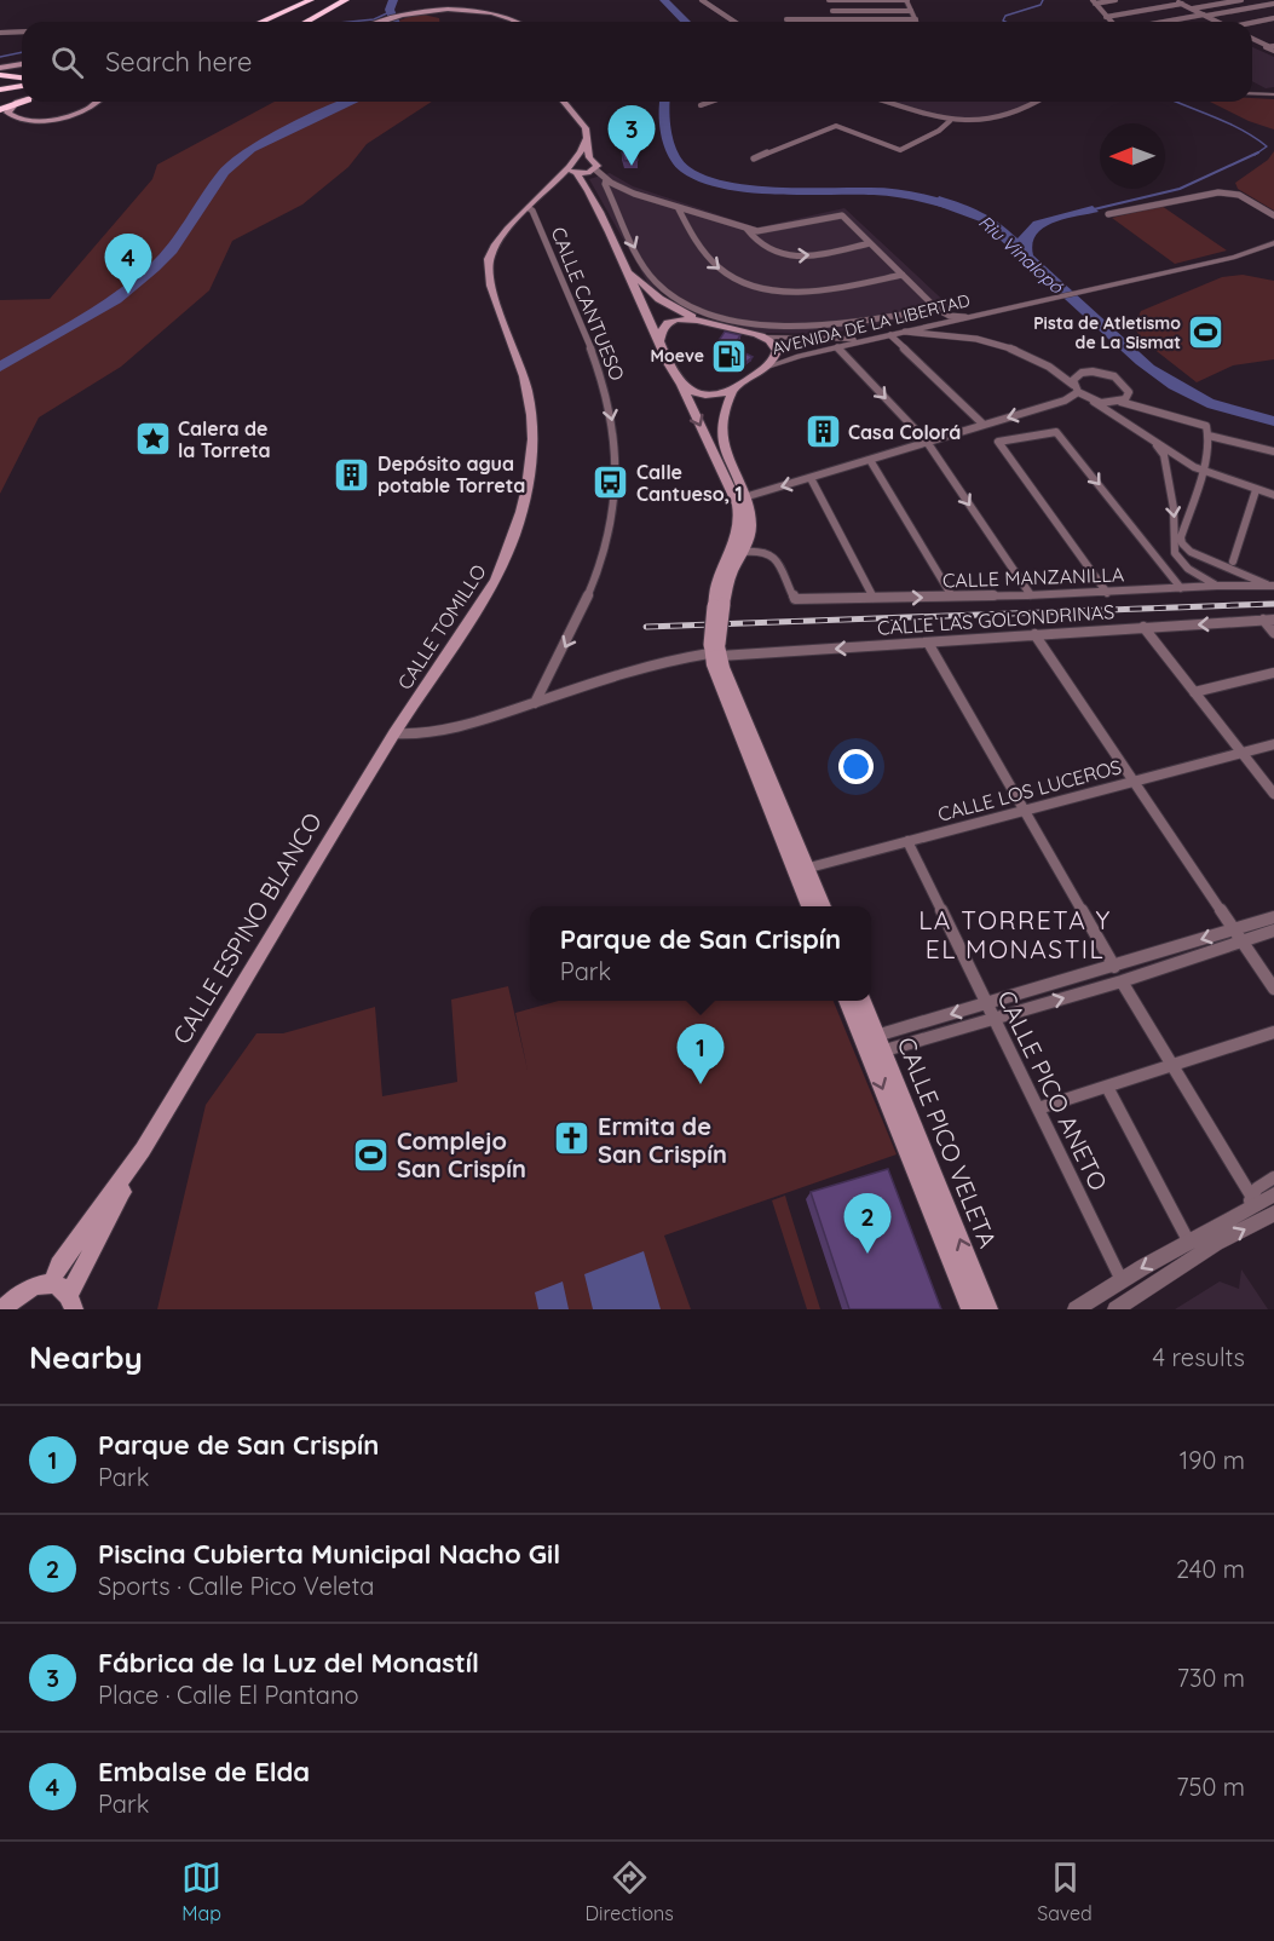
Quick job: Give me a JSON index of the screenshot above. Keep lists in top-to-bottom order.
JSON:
{
  "streets": {
    "main road": ["CALLE TOMILLO", "CALLE ESPINO BLANCO", "CALLE PICO VELETA"],
    "street": [
      "CALLE CANTUESO",
      "AVENIDA DE LA LIBERTAD",
      "CALLE MANZANILLA",
      "CALLE LAS GOLONDRINAS",
      "CALLE LOS LUCEROS",
      "CALLE PICO ANETO"
    ]
  },
  "crossings": [
    ["CALLE CANTUESO", "CALLE LAS GOLONDRINAS"],
    ["CALLE CANTUESO", "CALLE TOMILLO"],
    ["CALLE LAS GOLONDRINAS", "CALLE TOMILLO"],
    ["CALLE LAS GOLONDRINAS", "CALLE ESPINO BLANCO"],
    ["CALLE TOMILLO", "CALLE ESPINO BLANCO"],
    ["CALLE LOS LUCEROS", "CALLE PICO ANETO"]
  ],
  "one_way": ["CALLE CANTUESO", "CALLE LAS GOLONDRINAS"],
  "districts": ["LA TORRETA Y EL MONASTIL"],
  "water": ["Riu Vinalopó"],
  "places": {
    "sports": ["Pista de Atletismo de La Sismat", "Complejo San Crispín"],
    "fuel station": ["Moeve"],
    "building": ["Casa Colorá", "Depósito agua potable Torreta"],
    "place": ["Calera de la Torreta"],
    "bus stop": ["Calle Cantueso, 1"],
    "church": ["Ermita de San Crispín"]
  },
  "north": "left",
  "page": {
    "search": "Search here",
    "pins": [
      "3",
      "4",
      "1",
      "2"
    ],
    "popup": ["Parque de San Crispín", "Park"],
    "heading": ["Nearby", "4 results"],
    "list": [
      {
        "mark": "1",
        "name": "Parque de San Crispín",
        "note": "Park",
        "value": "190 m"
      },
      {
        "mark": "2",
        "name": "Piscina Cubierta Municipal Nacho Gil",
        "note": "Sports · Calle Pico Veleta",
        "value": "240 m"
      },
      {
        "mark": "3",
        "name": "Fábrica de la Luz del Monastíl",
        "note": "Place · Calle El Pantano",
        "value": "730 m"
      },
      {
        "mark": "4",
        "name": "Embalse de Elda",
        "note": "Park",
        "value": "750 m"
      }
    ],
    "nav": ["Map", "Directions", "Saved"]
  }
}
